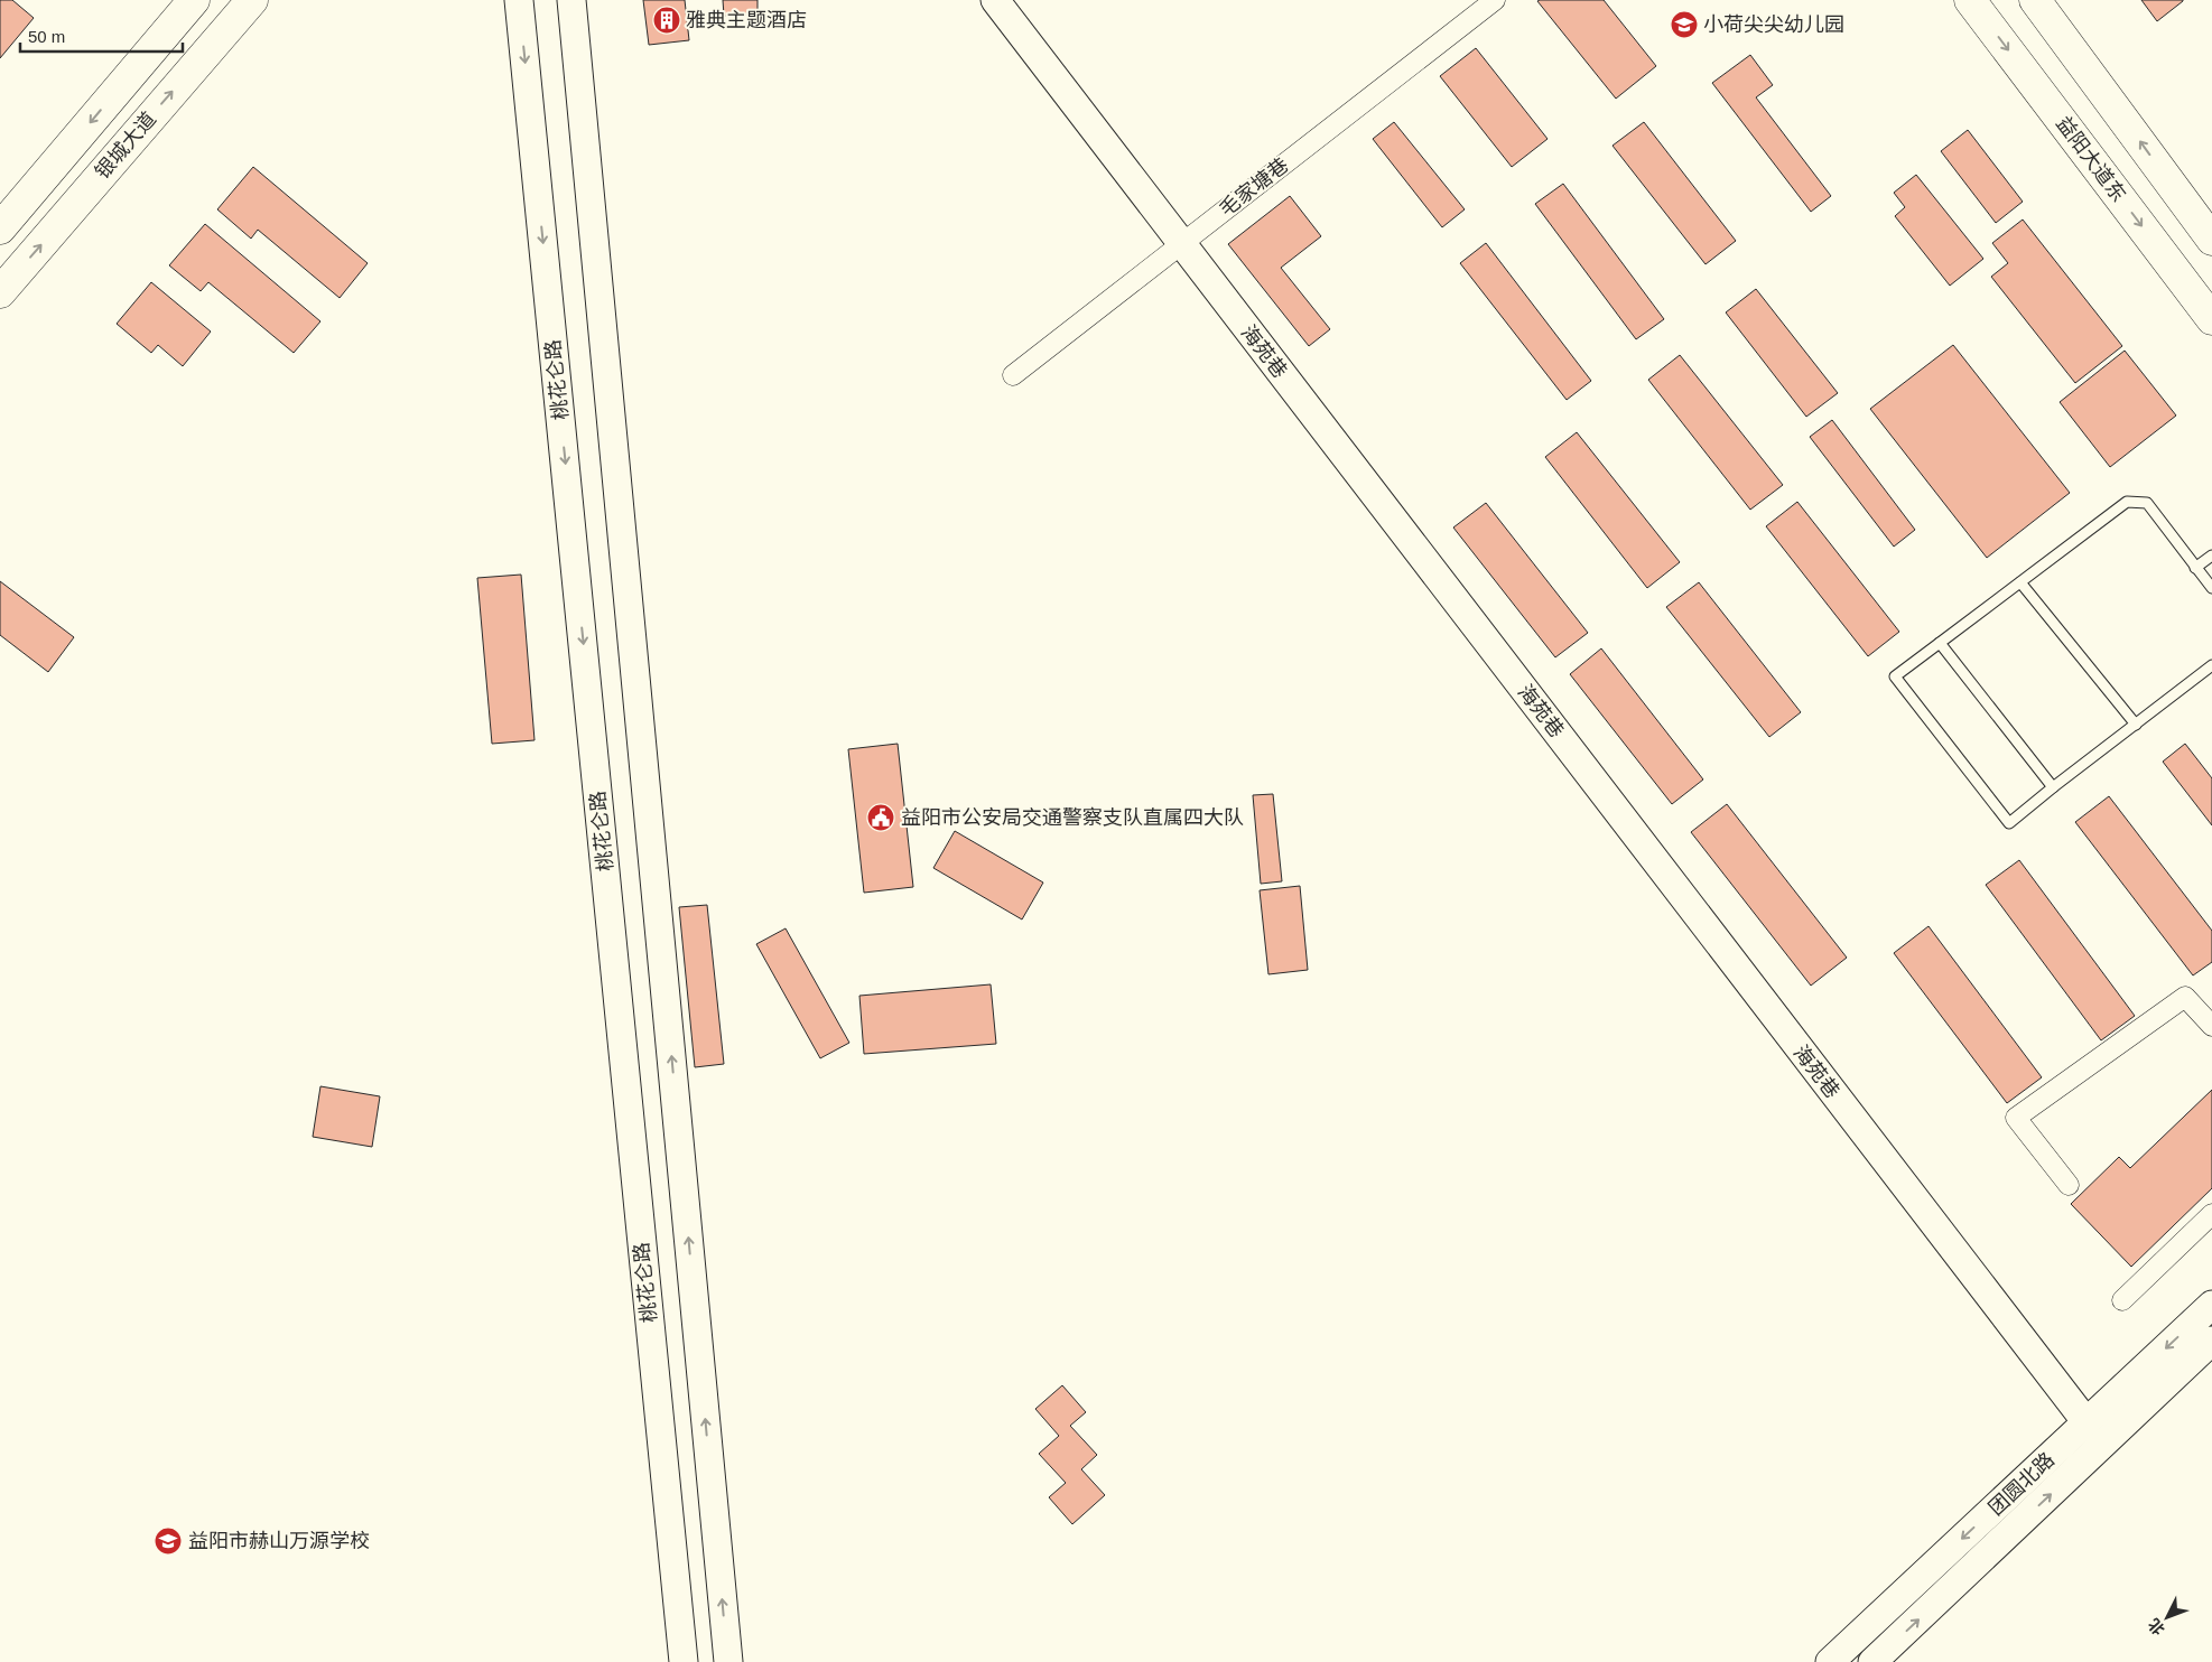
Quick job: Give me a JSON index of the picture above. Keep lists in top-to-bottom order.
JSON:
{
  "streets": {
    "main road": [
      "银城大道",
      "益阳大道东",
      "海苑巷",
      "桃花仑路",
      "团圆北路"
    ],
    "street": ["毛家塘巷"]
  },
  "crossings": [
    ["毛家塘巷", "海苑巷"],
    ["海苑巷", "团圆北路"]
  ],
  "places": {
    "building": ["雅典主题酒店"],
    "school or university": ["小荷尖尖幼儿园", "益阳市赫山万源学校"],
    "public building": ["益阳市公安局交通警察支队直属四大队"]
  },
  "scale_bar": "50 m",
  "north": "bottom left"
}
